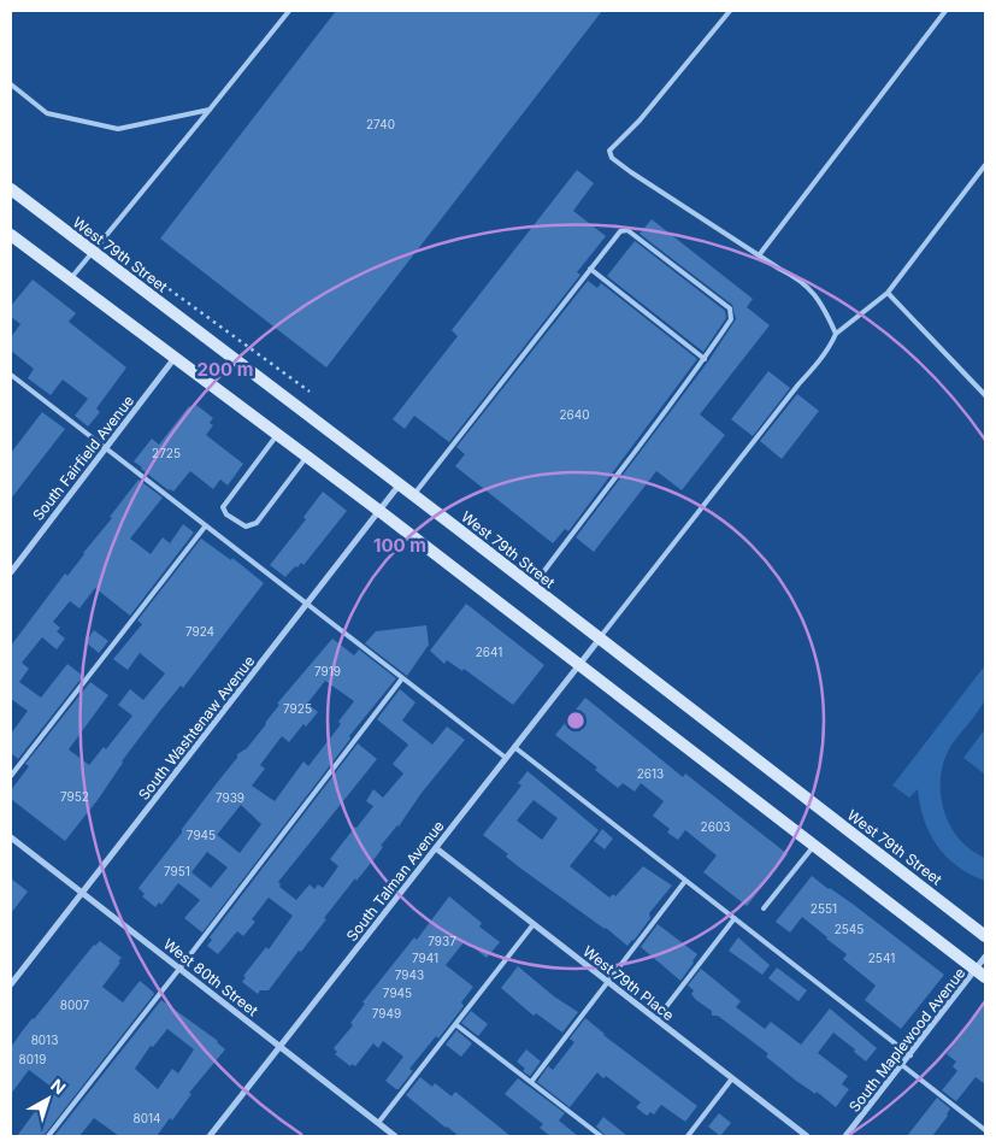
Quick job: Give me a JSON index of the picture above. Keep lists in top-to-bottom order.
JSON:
{
  "streets": {
    "main road": ["West 79th Street"],
    "street": [
      "South Fairfield Avenue",
      "South Washtenaw Avenue",
      "South Talman Avenue",
      "West 80th Street",
      "West 79th Place",
      "South Maplewood Avenue"
    ]
  },
  "crossings": [
    ["West 79th Street", "South Washtenaw Avenue"],
    ["West 79th Street", "South Talman Avenue"],
    ["South Washtenaw Avenue", "West 80th Street"],
    ["South Talman Avenue", "West 80th Street"],
    ["South Talman Avenue", "West 79th Place"]
  ],
  "house_numbers": [
    "2740",
    "2640",
    "2725",
    "7924",
    "2641",
    "7919",
    "7925",
    "2613",
    "7952",
    "7939",
    "2603",
    "7945",
    "7951",
    "2551",
    "2545",
    "7937",
    "7941",
    "2541",
    "7943",
    "7945",
    "8007",
    "7949",
    "8013",
    "8019",
    "8014"
  ],
  "north": "top right",
  "rings": ["200 m", "100 m"]
}
